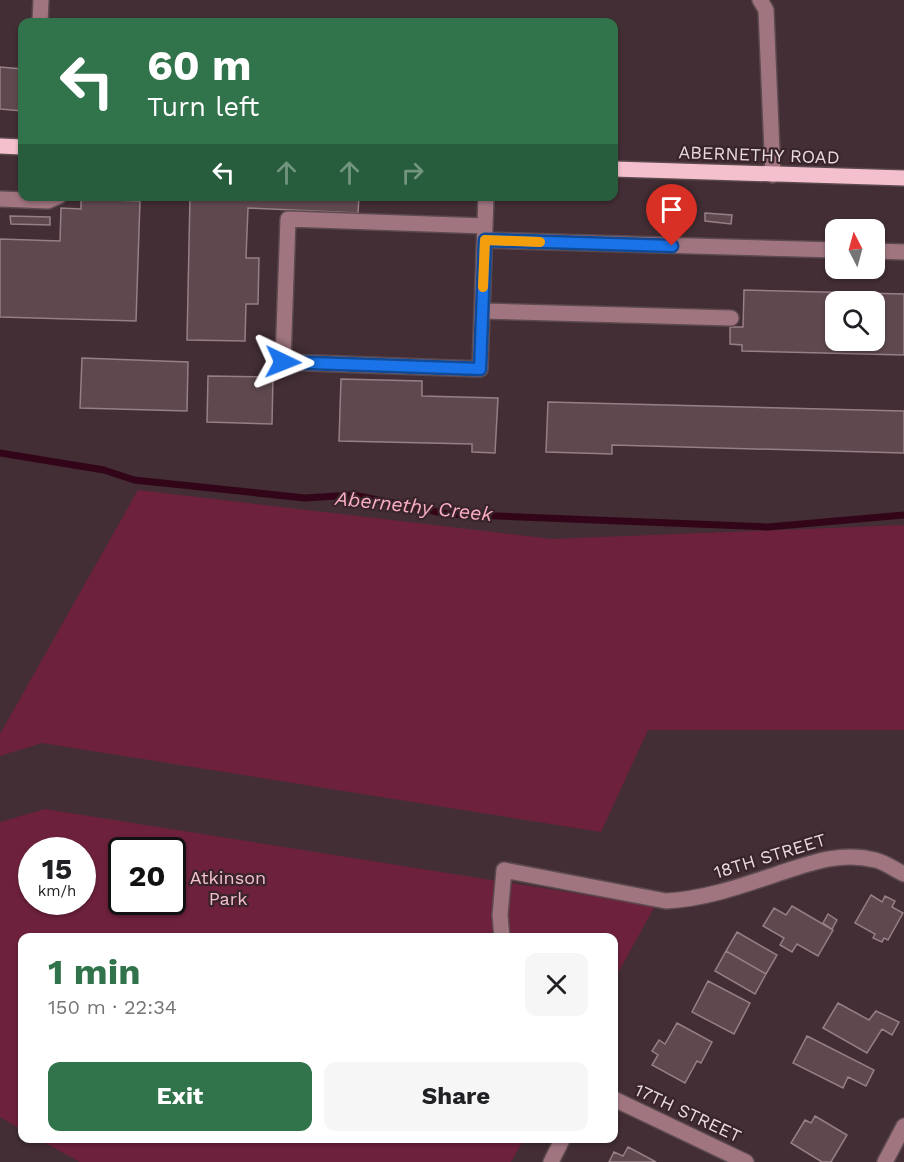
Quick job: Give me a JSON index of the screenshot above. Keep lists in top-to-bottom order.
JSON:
{
  "streets": {
    "main road": ["ABERNETHY ROAD"],
    "street": ["18TH STREET", "17TH STREET"]
  },
  "water": ["Abernethy Creek"],
  "parks": ["Atkinson Park"],
  "north": "top",
  "page": {
    "turn": ["60 m", "Turn left"],
    "speed": "15 km/h",
    "limit": "20",
    "heading": ["1 min", "150 m · 22:34"],
    "buttons": ["Exit", "Share"]
  }
}
